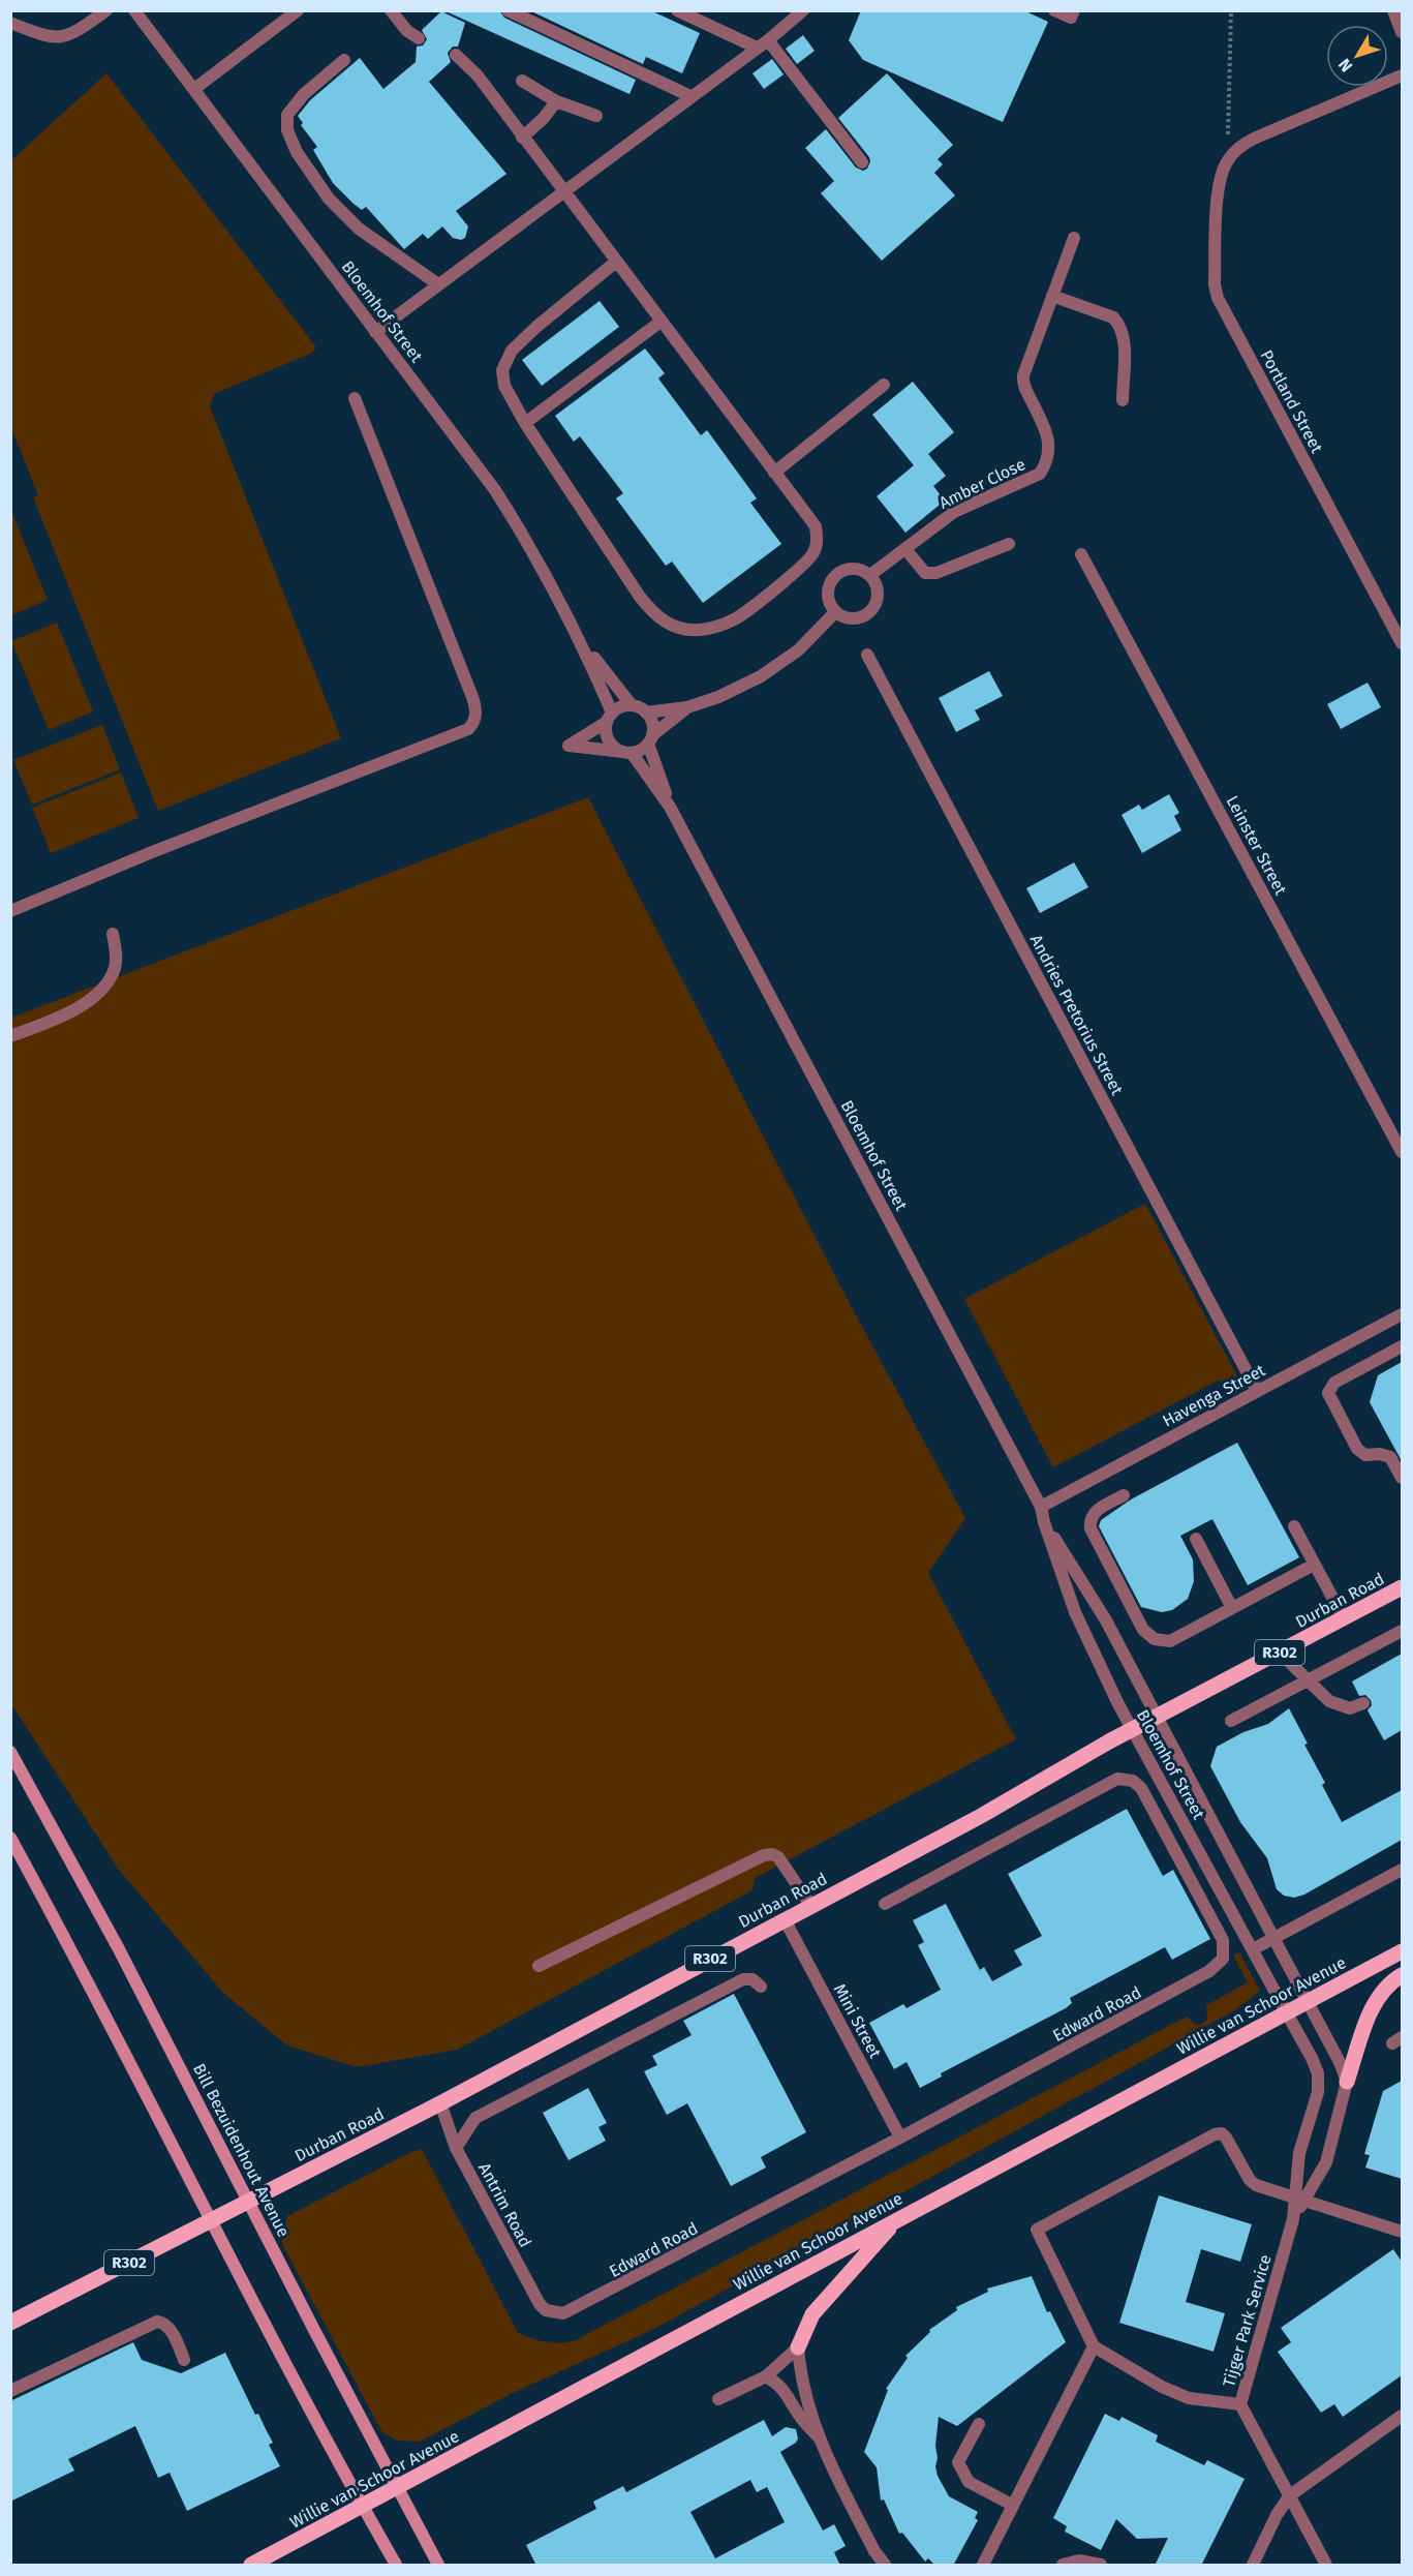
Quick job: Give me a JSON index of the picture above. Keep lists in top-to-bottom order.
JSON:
{
  "streets": {
    "main road": [
      "Durban Road",
      "R302",
      "Willie van Schoor Avenue",
      "Bill Bezuidenhout Avenue"
    ],
    "street": [
      "Bloemhof Street",
      "Portland Street",
      "Amber Close",
      "Leinster Street",
      "Andries Pretorius Street",
      "Havenga Street",
      "Edward Road",
      "Mini Street",
      "Antrim Road",
      "Tijger Park Service"
    ]
  },
  "crossings": [
    ["Bloemhof Street", "Havenga Street"],
    ["Bloemhof Street", "Durban Road"],
    ["Bloemhof Street", "Willie van Schoor Avenue"],
    ["Bloemhof Street", "Tijger Park Service"],
    ["Andries Pretorius Street", "Havenga Street"],
    ["Durban Road", "Mini Street"],
    ["Durban Road", "Bill Bezuidenhout Avenue"],
    ["Durban Road", "Antrim Road"],
    ["Willie van Schoor Avenue", "Bill Bezuidenhout Avenue"],
    ["Willie van Schoor Avenue", "Tijger Park Service"],
    ["Edward Road", "Mini Street"],
    ["Edward Road", "Antrim Road"]
  ],
  "north": "bottom left"
}
